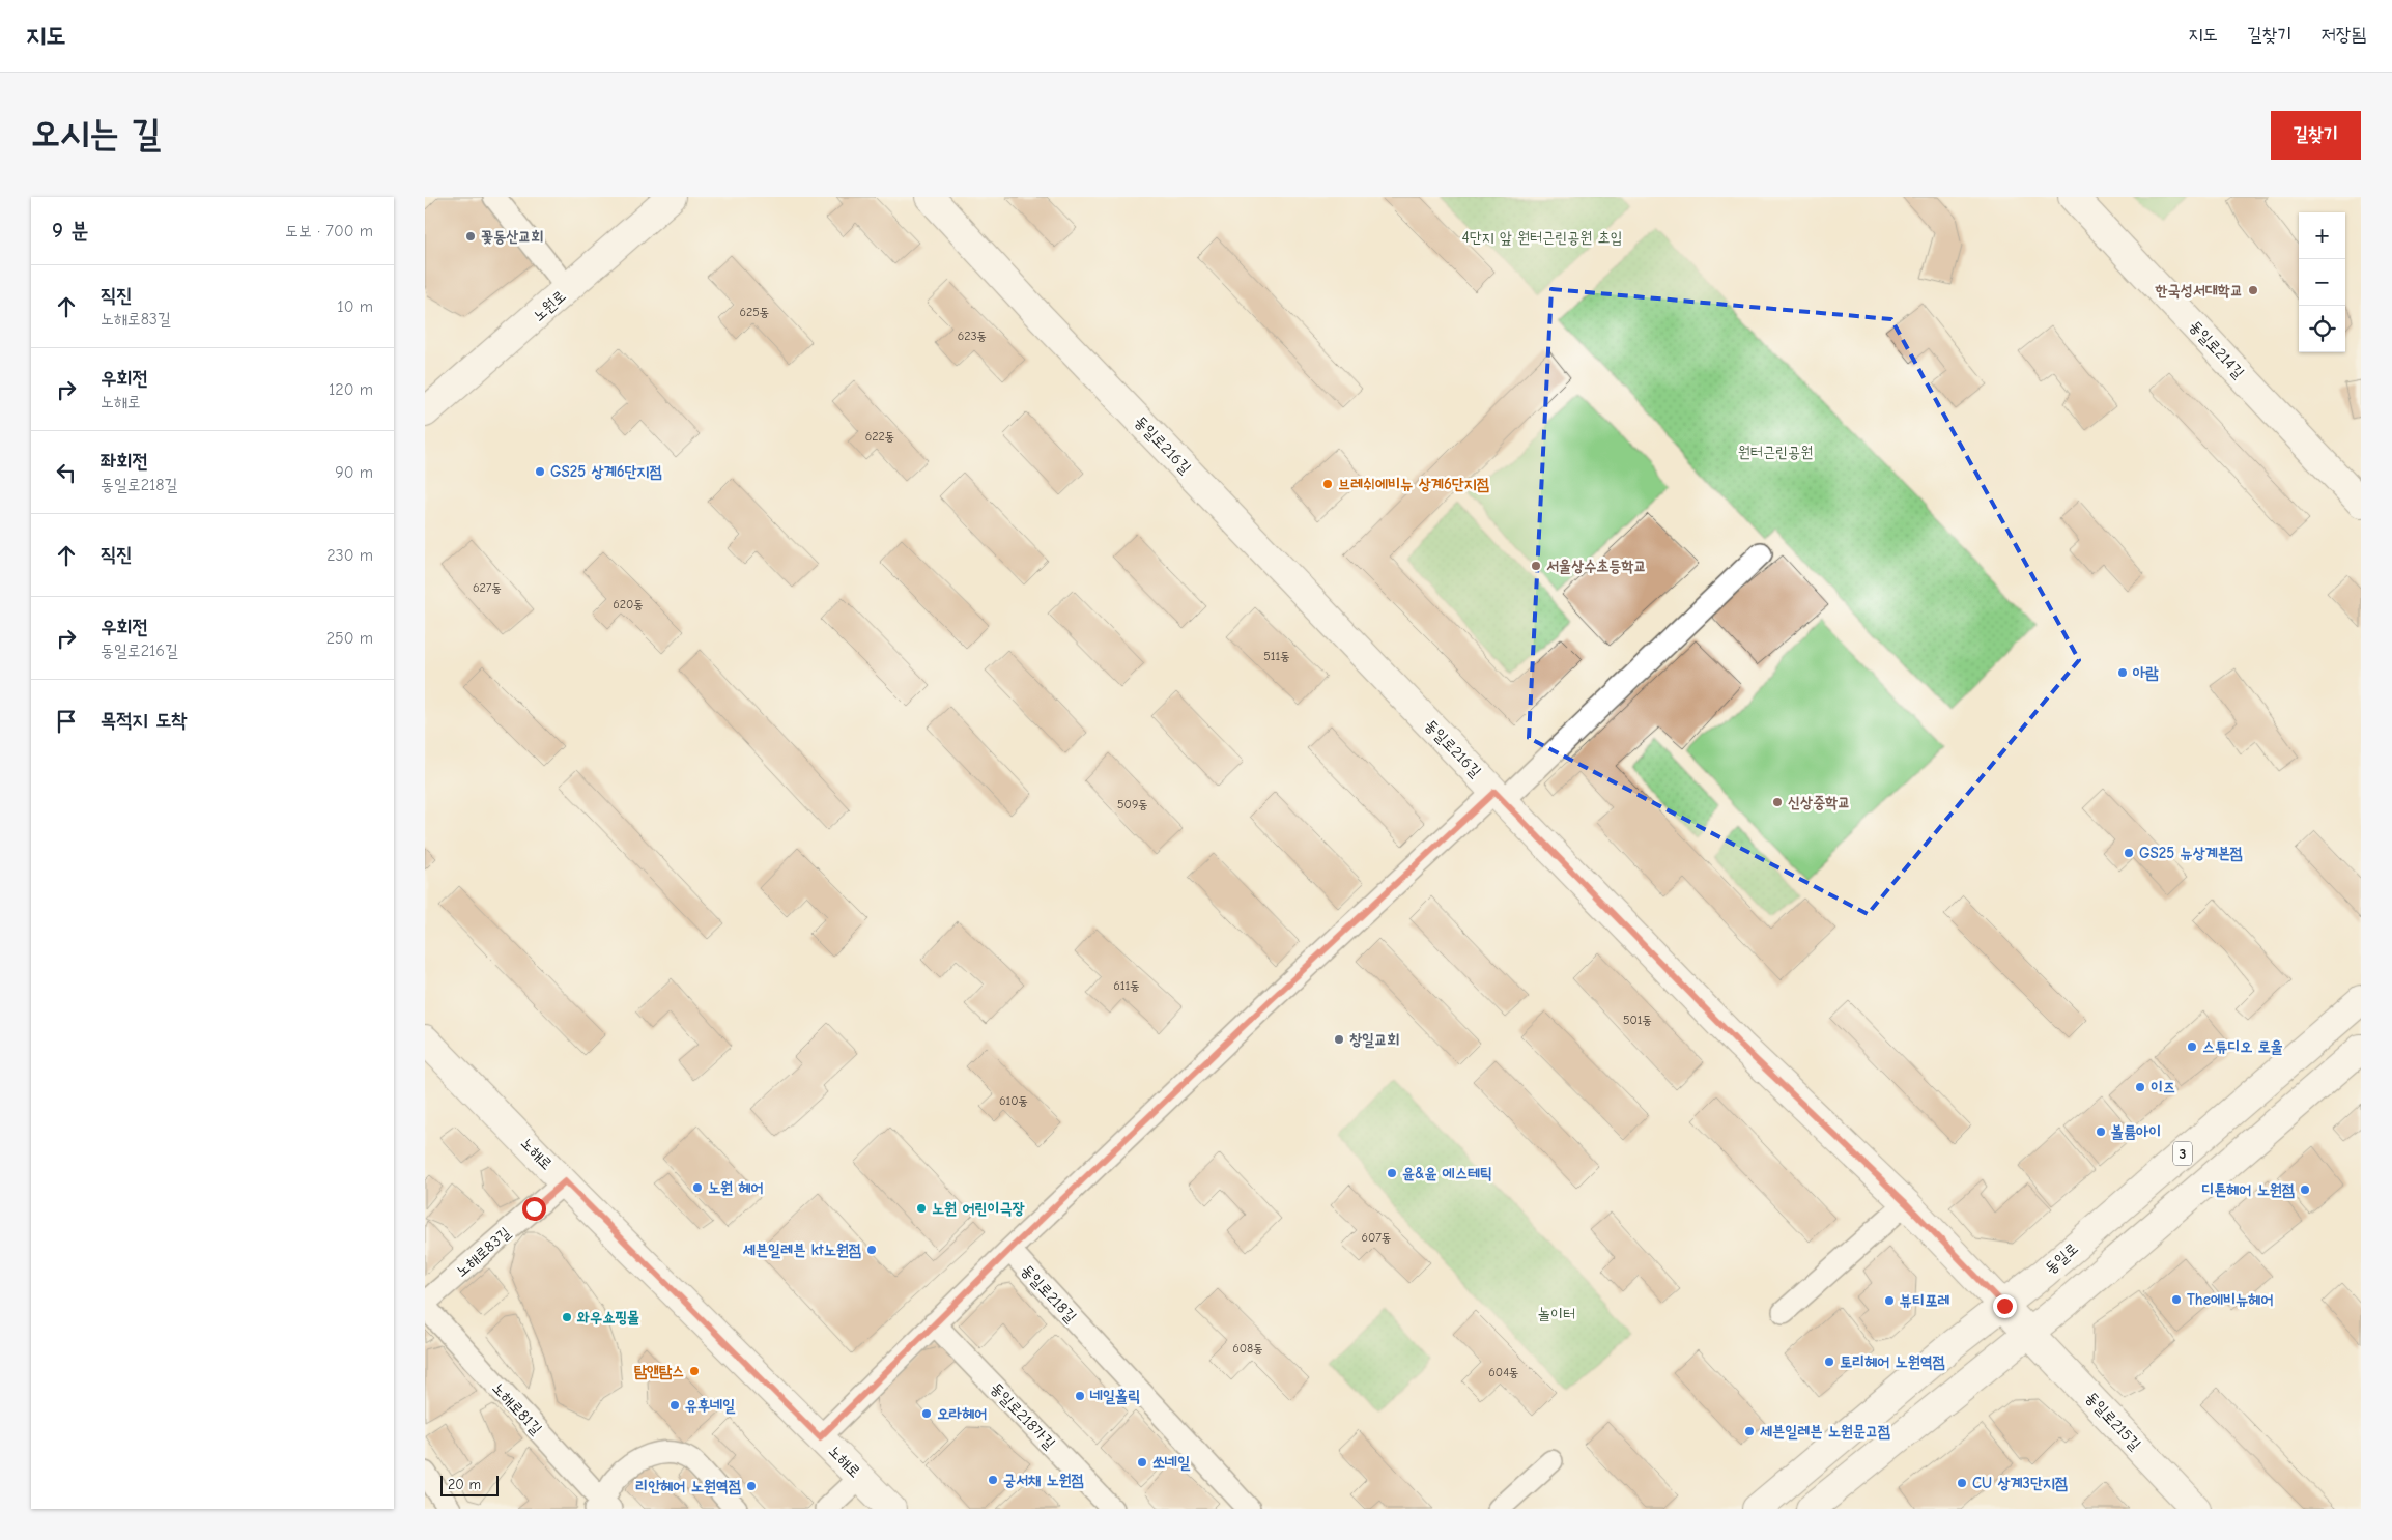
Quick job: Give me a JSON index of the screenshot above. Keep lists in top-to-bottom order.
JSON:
{
  "streets": {
    "main road": [
      "노원로",
      "동일로214길",
      "동일로216길",
      "노해로",
      "3",
      "동일로",
      "동일로215길"
    ],
    "street": [
      "노해로83길",
      "동일로218길",
      "노해로81길",
      "동일로218가길"
    ]
  },
  "crossings": [
    ["동일로216길", "3"],
    ["동일로216길", "동일로"],
    ["동일로216길", "동일로215길"],
    ["노해로", "노해로83길"],
    ["노해로", "동일로218길"],
    ["3", "동일로215길"],
    ["동일로218길", "동일로218가길"]
  ],
  "parks": ["4단지 앞 원터근린공원 초입", "원터근린공원", "놀이터"],
  "places": [
    "꽃동산교회",
    "한국성서대학교",
    "GS25 상계6단지점",
    "브레쉬에비뉴 상계6단지점",
    "서울상수초등학교",
    "아람",
    "신상중학교",
    "GS25 뉴상계본점",
    "창일교회",
    "스튜디오 로울",
    "이즈",
    "볼륨아이",
    "윤&윤 에스테틱",
    "노원 헤어",
    "디톤헤어 노원점",
    "노원 어린이극장",
    "세븐일레븐 kt노원점",
    "The에비뉴헤어",
    "뷰티포레",
    "와우쇼핑몰",
    "토리헤어 노원역점",
    "탐앤탐스",
    "네일홀릭",
    "유후네일",
    "오라헤어",
    "세븐일레븐 노원문고점",
    "쏘네일",
    "궁서채 노원점",
    "CU 상계3단지점",
    "리안헤어 노원역점"
  ],
  "house_numbers": [
    "625동",
    "623동",
    "622동",
    "627동",
    "620동",
    "511동",
    "509동",
    "611동",
    "501동",
    "610동",
    "607동",
    "608동",
    "604동"
  ],
  "scale_bar": "20 m",
  "page": {
    "header": "지도",
    "nav": ["지도", "길찾기", "저장됨"],
    "buttons": "길찾기",
    "title": "오시는 길",
    "heading": ["9 분", "도보 · 700 m"],
    "map_buttons": ["+", "−"],
    "list": [
      ["직진", "노해로83길", "10 m"],
      ["우회전", "노해로", "120 m"],
      ["좌회전", "동일로218길", "90 m"],
      ["직진", "230 m"],
      ["우회전", "동일로216길", "250 m"],
      "목적지 도착"
    ],
    "scale": "20 m"
  }
}
